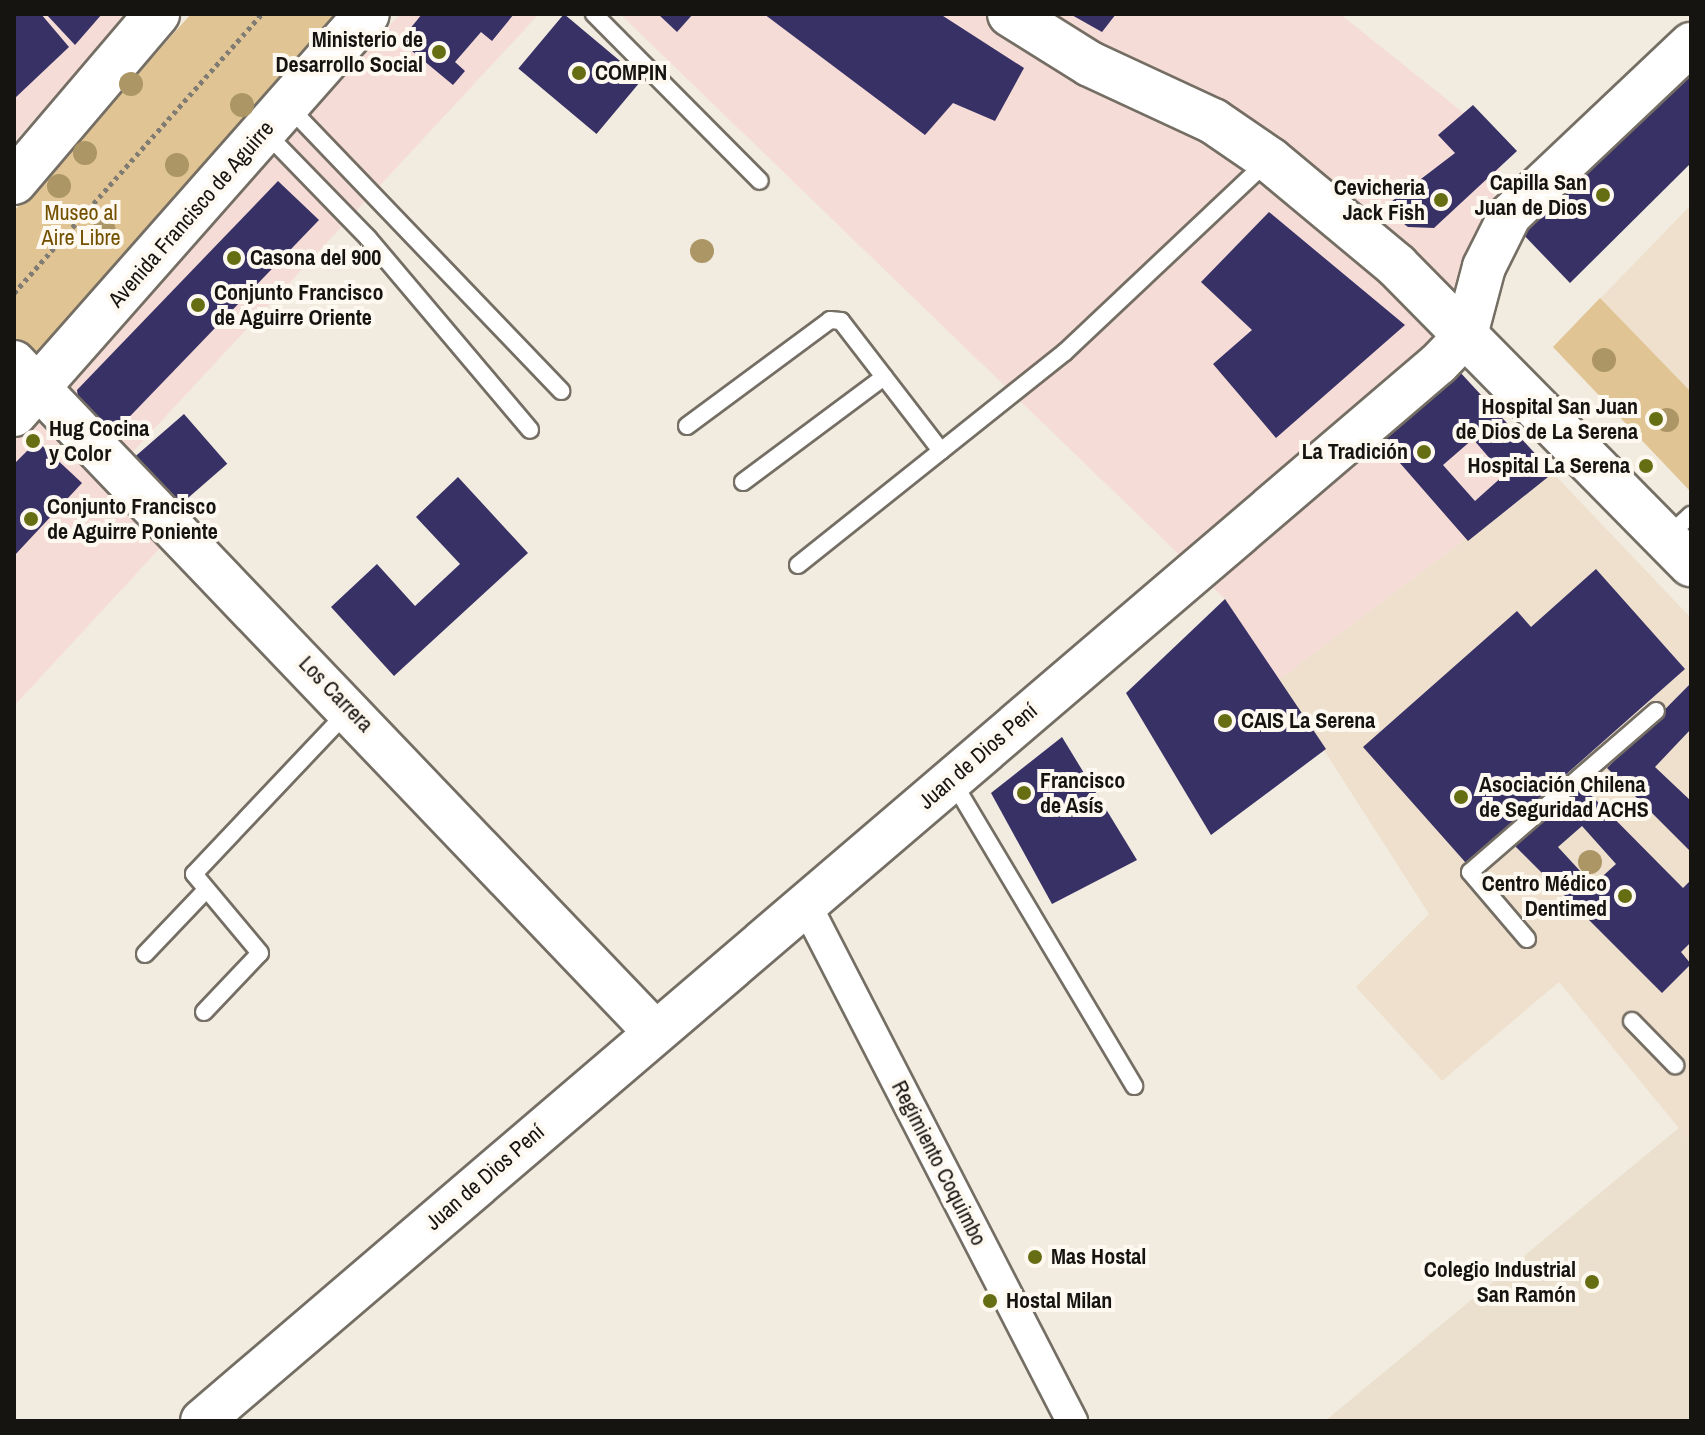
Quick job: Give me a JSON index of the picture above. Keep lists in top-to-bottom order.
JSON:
{
  "streets": {
    "main road": ["Avenida Francisco de Aguirre", "Los Carrera", "Juan de Dios Pení"],
    "street": ["Regimiento Coquimbo"]
  },
  "crossings": [
    ["Avenida Francisco de Aguirre", "Los Carrera"],
    ["Los Carrera", "Juan de Dios Pení"],
    ["Juan de Dios Pení", "Regimiento Coquimbo"]
  ],
  "parks": ["Museo al Aire Libre"],
  "places": [
    "Ministerio de Desarrollo Social",
    "COMPIN",
    "Capilla San Juan de Dios",
    "Cevicheria Jack Fish",
    "Casona del 900",
    "Conjunto Francisco de Aguirre Oriente",
    "Hospital San Juan de Dios de La Serena",
    "Hug Cocina y Color",
    "La Tradición",
    "Hospital La Serena",
    "Conjunto Francisco de Aguirre Poniente",
    "CAIS La Serena",
    "Francisco de Asís",
    "Asociación Chilena de Seguridad ACHS",
    "Centro Médico Dentimed",
    "Mas Hostal",
    "Colegio Industrial San Ramón",
    "Hostal Milan"
  ]
}
